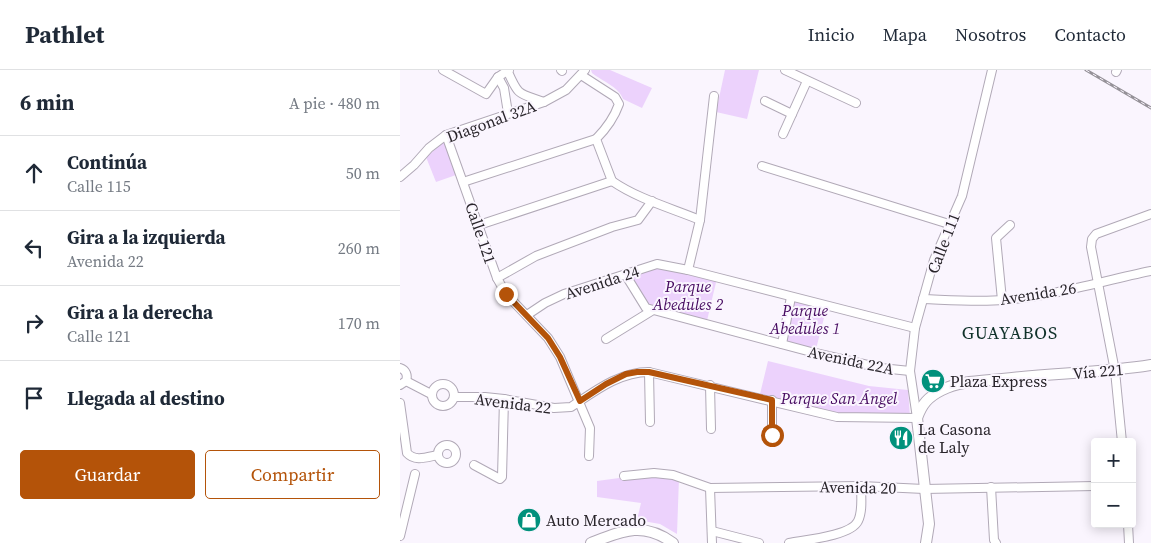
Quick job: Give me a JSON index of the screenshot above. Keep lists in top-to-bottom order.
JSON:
{
  "streets": {
    "main road": ["Vía 221"],
    "street": [
      "Diagonal 32A",
      "Calle 121",
      "Calle 111",
      "Avenida 24",
      "Avenida 26",
      "Avenida 22A",
      "Avenida 22",
      "Avenida 20"
    ]
  },
  "crossings": [
    ["Diagonal 32A", "Calle 121"],
    ["Calle 121", "Avenida 24"],
    ["Calle 121", "Avenida 22"],
    ["Calle 111", "Avenida 24"],
    ["Calle 111", "Avenida 26"],
    ["Calle 111", "Avenida 22A"],
    ["Calle 111", "Avenida 22"]
  ],
  "districts": ["GUAYABOS"],
  "parks": ["Parque Abedules 2", "Parque Abedules 1", "Parque San Ángel"],
  "places": {
    "supermarket": ["Plaza Express"],
    "restaurant": ["La Casona de Laly"],
    "shop": ["Auto Mercado"]
  },
  "page": {
    "header": "Pathlet",
    "nav": [
      "Inicio",
      "Mapa",
      "Nosotros",
      "Contacto"
    ],
    "heading": ["6 min", "A pie · 480 m"],
    "list": [
      ["Continúa", "Calle 115", "50 m"],
      ["Gira a la izquierda", "Avenida 22", "260 m"],
      ["Gira a la derecha", "Calle 121", "170 m"],
      "Llegada al destino"
    ],
    "buttons": ["Guardar", "Compartir"],
    "map_buttons": ["+", "−"]
  }
}
